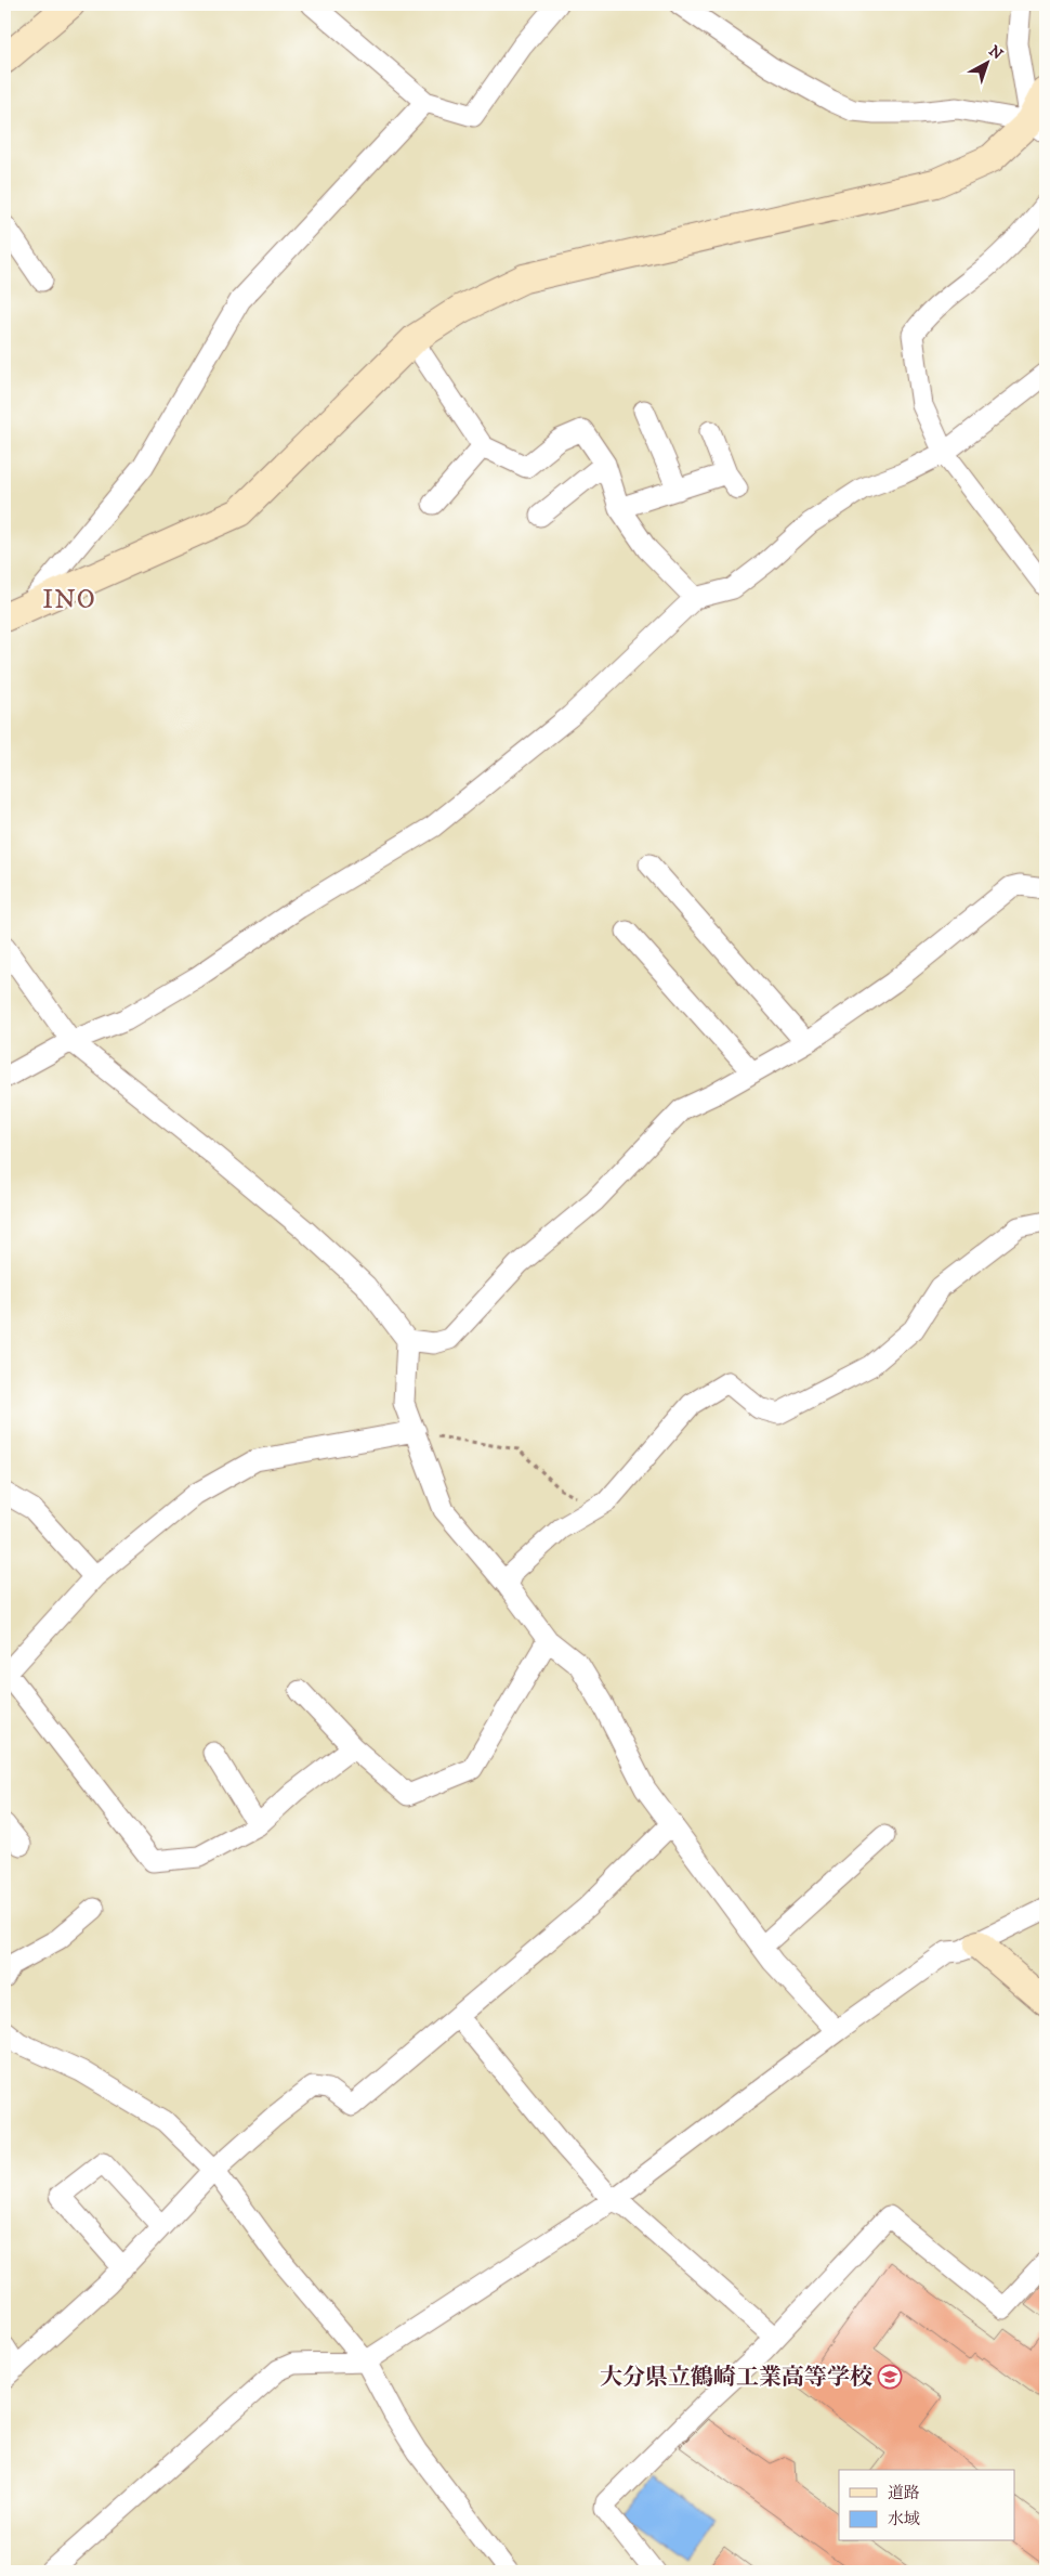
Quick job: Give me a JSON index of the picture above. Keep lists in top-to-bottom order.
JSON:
{
  "districts": ["INO"],
  "places": {
    "school or university": ["大分県立鶴崎工業高等学校"]
  },
  "legend": ["道路", "水域"],
  "north": "top right"
}
